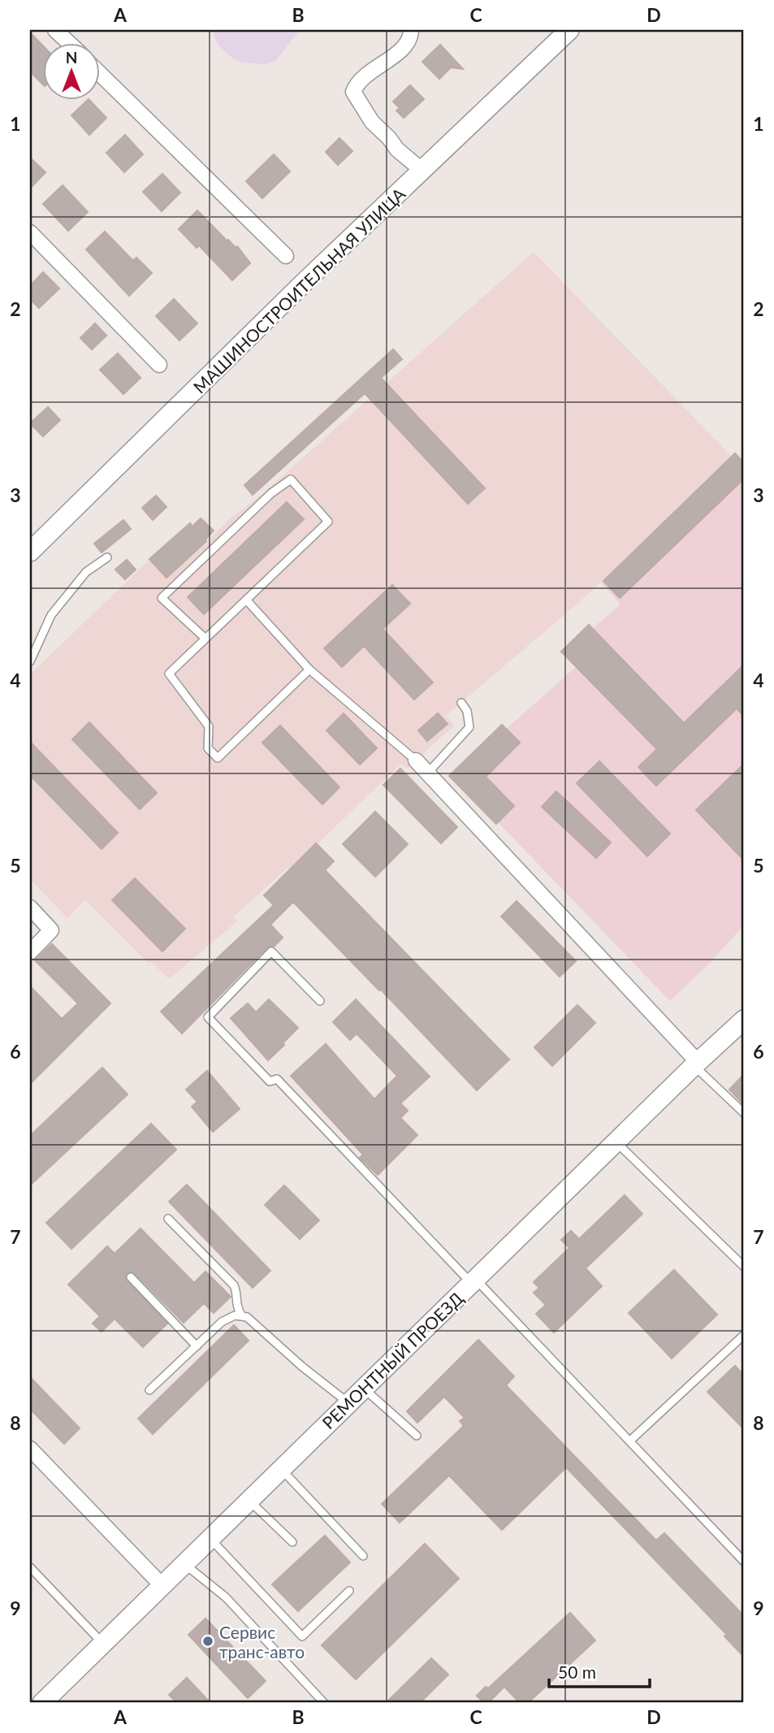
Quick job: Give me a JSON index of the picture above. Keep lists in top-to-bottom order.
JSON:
{
  "streets": {
    "street": ["МАШИНОСТРОИТЕЛЬНАЯ УЛИЦА", "РЕМОНТНЫЙ ПРОЕЗД"]
  },
  "places": ["Сервис транс-авто"],
  "scale_bar": "50 m",
  "north": "top",
  "grid": {
    "columns": [
      "A",
      "B",
      "C",
      "D"
    ],
    "rows": [
      "1",
      "2",
      "3",
      "4",
      "5",
      "6",
      "7",
      "8",
      "9"
    ]
  }
}
